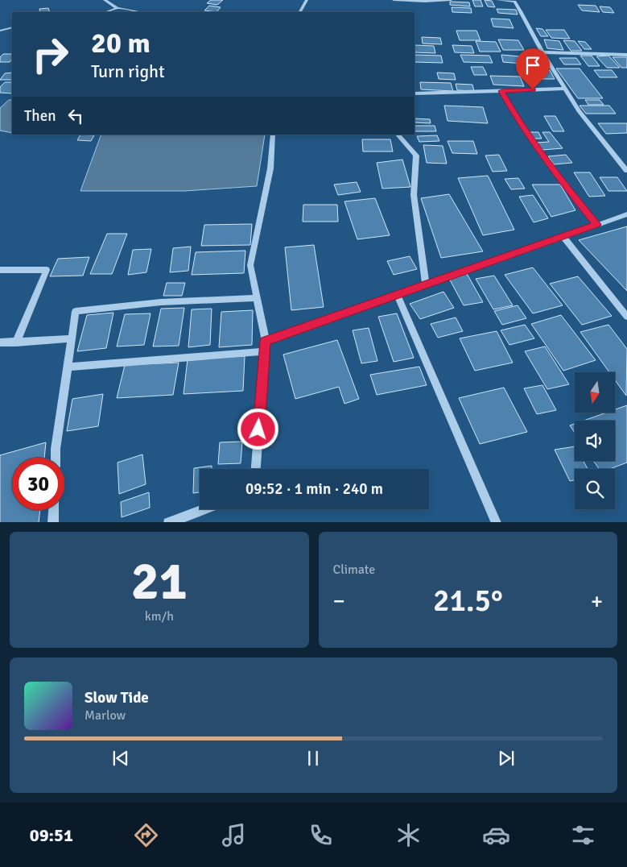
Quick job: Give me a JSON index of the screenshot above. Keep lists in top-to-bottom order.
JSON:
{
  "north": "bottom",
  "page": {
    "turn": ["20 m", "Turn right"],
    "then": "Then",
    "limit": "30",
    "trip": "09:52 · 1 min · 240 m",
    "tile": [
      ["21", "km/h"],
      "Climate"
    ],
    "heat": ["−", "21.5°", "+"],
    "song": ["Slow Tide", "Marlow"],
    "tabs": "09:51"
  }
}
